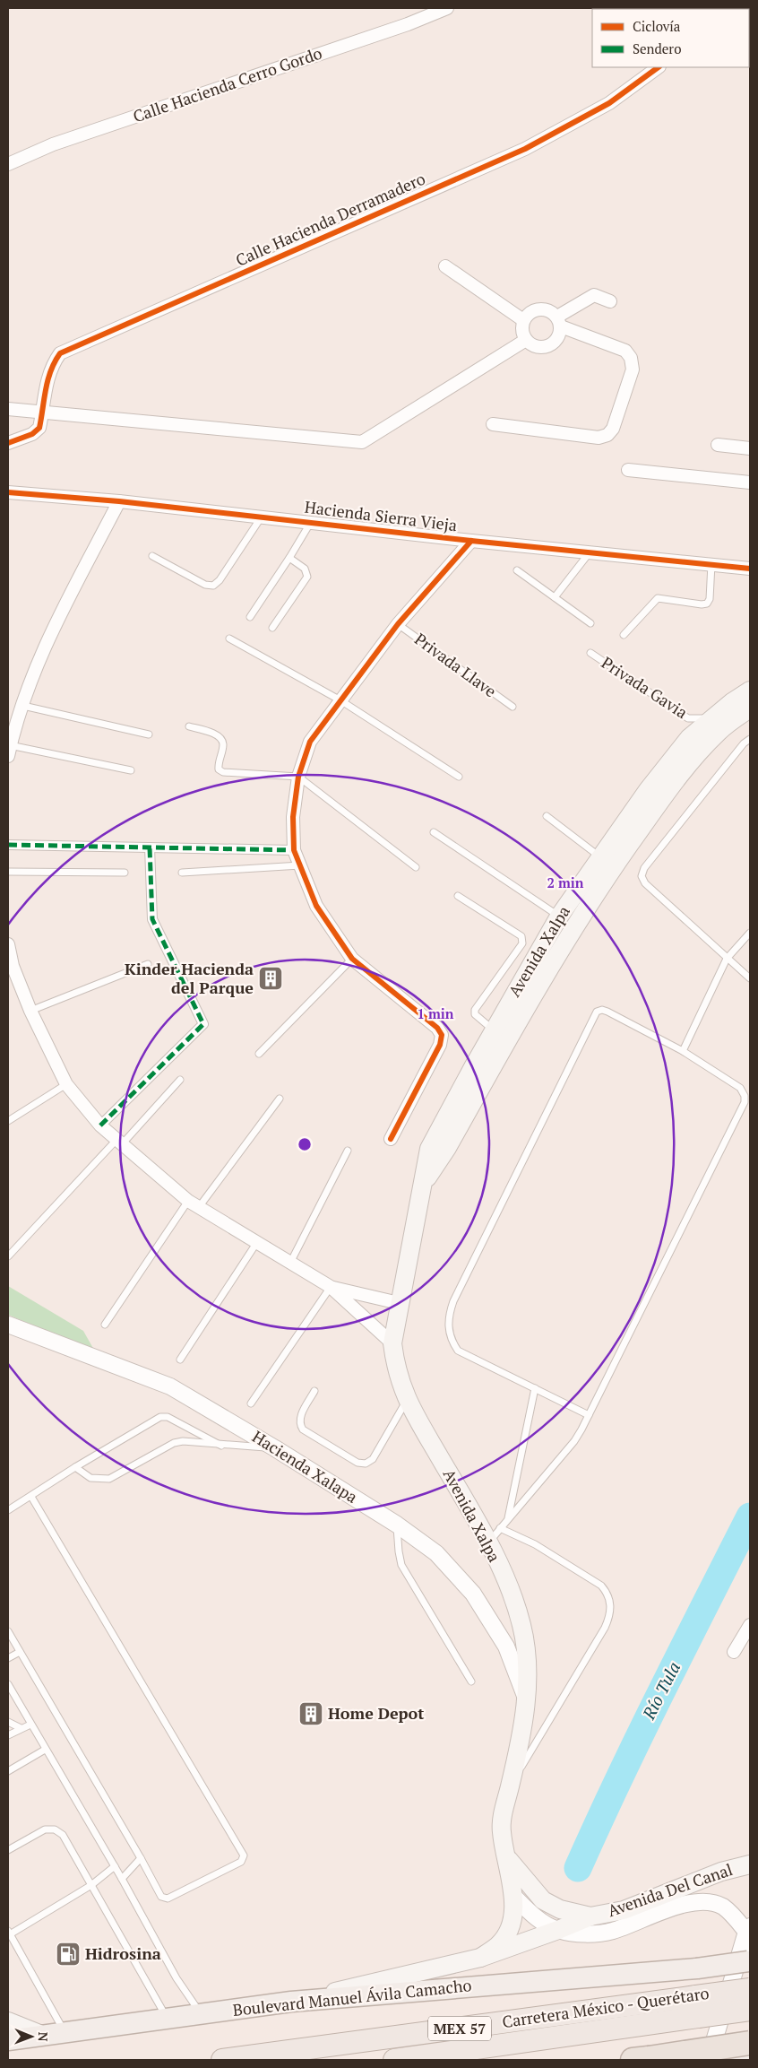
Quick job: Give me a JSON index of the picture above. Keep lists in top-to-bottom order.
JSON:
{
  "streets": {
    "highway": ["Carretera México - Querétaro", "MEX 57"],
    "main road": ["Avenida Xalpa", "Avenida Del Canal", "Boulevard Manuel Ávila Camacho"],
    "street": [
      "Calle Hacienda Cerro Gordo",
      "Calle Hacienda Derramadero",
      "Hacienda Sierra Vieja",
      "Hacienda Xalapa"
    ],
    "lane": ["Privada Llave", "Privada Gavia"]
  },
  "crossings": [
    ["Privada Gavia", "Avenida Xalpa"],
    ["Avenida Xalpa", "Hacienda Xalapa"],
    ["Avenida Xalpa", "Avenida Del Canal"]
  ],
  "water": ["Río Tula"],
  "places": {
    "building": ["Kinder Hacienda del Parque", "Home Depot"],
    "fuel station": ["Hidrosina"]
  },
  "legend": ["Ciclovía", "Sendero"],
  "north": "right",
  "rings": ["2 min", "1 min"]
}
